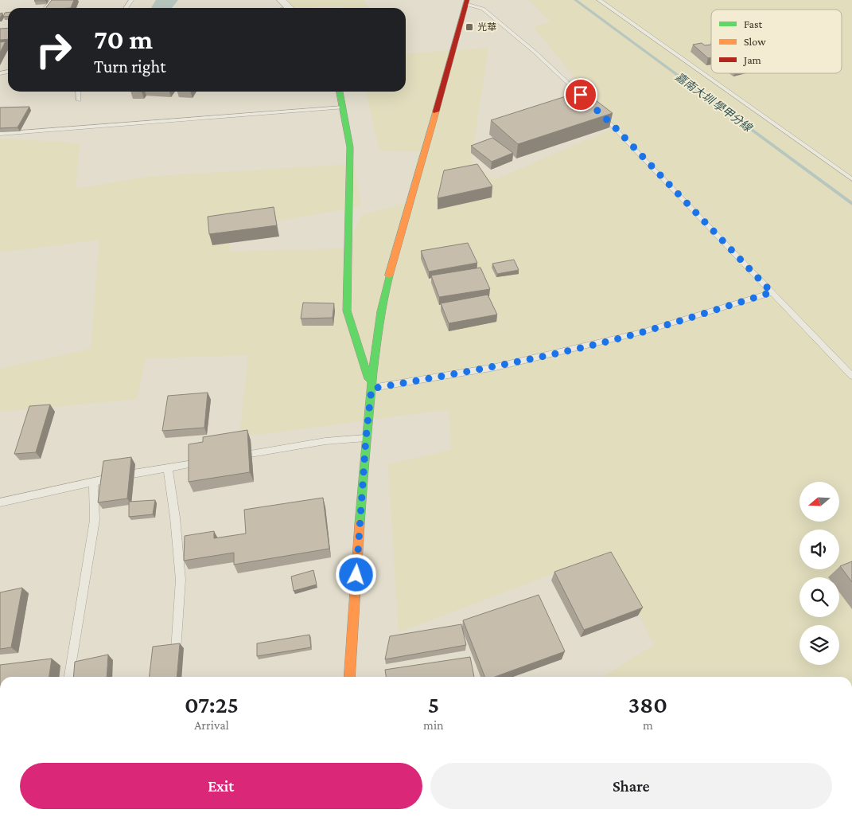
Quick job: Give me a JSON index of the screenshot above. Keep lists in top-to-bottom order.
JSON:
{
  "water": ["嘉南大圳 學甲分線"],
  "places": {
    "transit": ["光華"]
  },
  "legend": ["Fast", "Slow", "Jam"],
  "north": "left",
  "page": {
    "turn": ["70 m", "Turn right"],
    "eta": [
      "07:25",
      "Arrival",
      "5",
      "min",
      "380",
      "m"
    ],
    "buttons": ["Exit", "Share"]
  }
}
